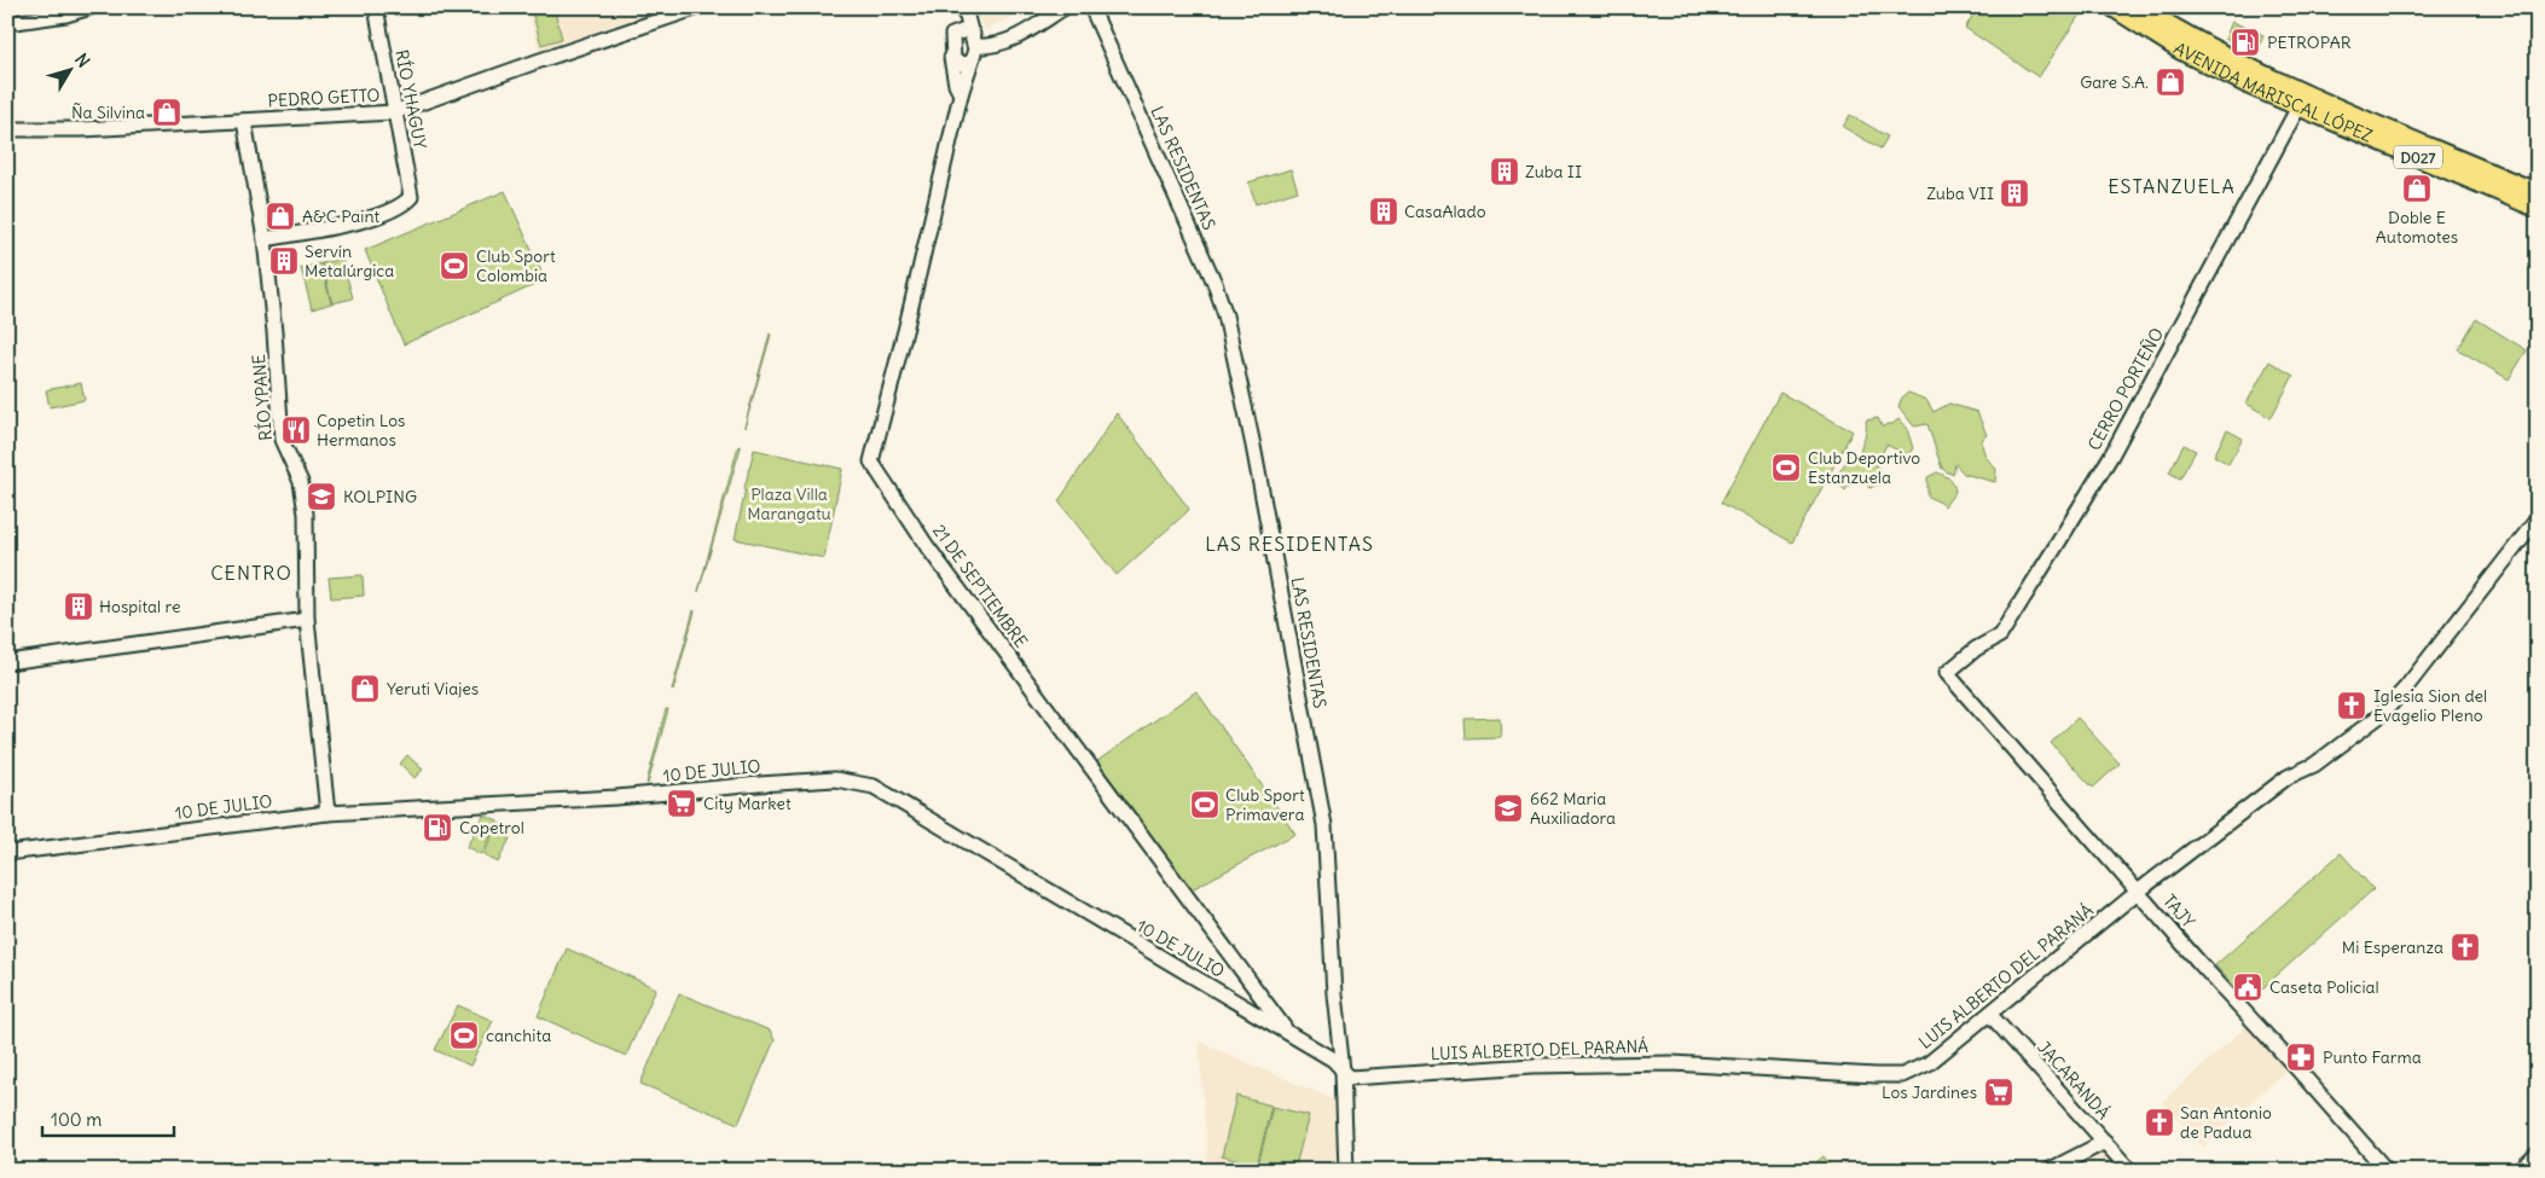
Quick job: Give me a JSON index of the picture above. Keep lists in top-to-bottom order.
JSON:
{
  "streets": {
    "highway": ["AVENIDA MARISCAL LÓPEZ", "D027"],
    "main road": [
      "PEDRO GETTO",
      "RÍO YHAGUY",
      "LAS RESIDENTAS",
      "CERRO PORTEÑO",
      "RÍO YPANE",
      "21 DE SEPTIEMBRE",
      "10 DE JULIO",
      "TAJY",
      "LUIS ALBERTO DEL PARANÁ",
      "JACARANDÁ"
    ]
  },
  "crossings": [
    ["AVENIDA MARISCAL LÓPEZ", "CERRO PORTEÑO"],
    ["PEDRO GETTO", "RÍO YHAGUY"],
    ["PEDRO GETTO", "RÍO YPANE"],
    ["RÍO YHAGUY", "RÍO YPANE"],
    ["LAS RESIDENTAS", "10 DE JULIO"],
    ["LAS RESIDENTAS", "LUIS ALBERTO DEL PARANÁ"],
    ["CERRO PORTEÑO", "TAJY"],
    ["RÍO YPANE", "10 DE JULIO"],
    ["21 DE SEPTIEMBRE", "10 DE JULIO"],
    ["10 DE JULIO", "LUIS ALBERTO DEL PARANÁ"],
    ["TAJY", "LUIS ALBERTO DEL PARANÁ"],
    ["LUIS ALBERTO DEL PARANÁ", "JACARANDÁ"]
  ],
  "districts": ["ESTANZUELA", "LAS RESIDENTAS", "CENTRO"],
  "parks": ["Plaza Villa Marangatu"],
  "places": {
    "fuel station": ["PETROPAR", "Copetrol"],
    "shop": [
      "Gare S.A.",
      "Ña Silvina",
      "Doble E Automotes",
      "A&C Paint",
      "Yeruti Viajes"
    ],
    "building": [
      "Zuba II",
      "Zuba VII",
      "CasaAlado",
      "Servín Metalúrgica",
      "Hospital re"
    ],
    "sports": [
      "Club Sport Colombia",
      "Club Deportivo Estanzuela",
      "Club Sport Primavera",
      "canchita"
    ],
    "restaurant": ["Copetin Los Hermanos"],
    "school or university": ["KOLPING", "662 Maria Auxiliadora"],
    "church": ["Iglesia Sion del Evagelio Pleno", "Mi Esperanza", "San Antonio de Padua"],
    "supermarket": ["City Market", "Los Jardines"],
    "public building": ["Caseta Policial"],
    "pharmacy": ["Punto Farma"]
  },
  "scale_bar": "100 m",
  "north": "top right"
}
